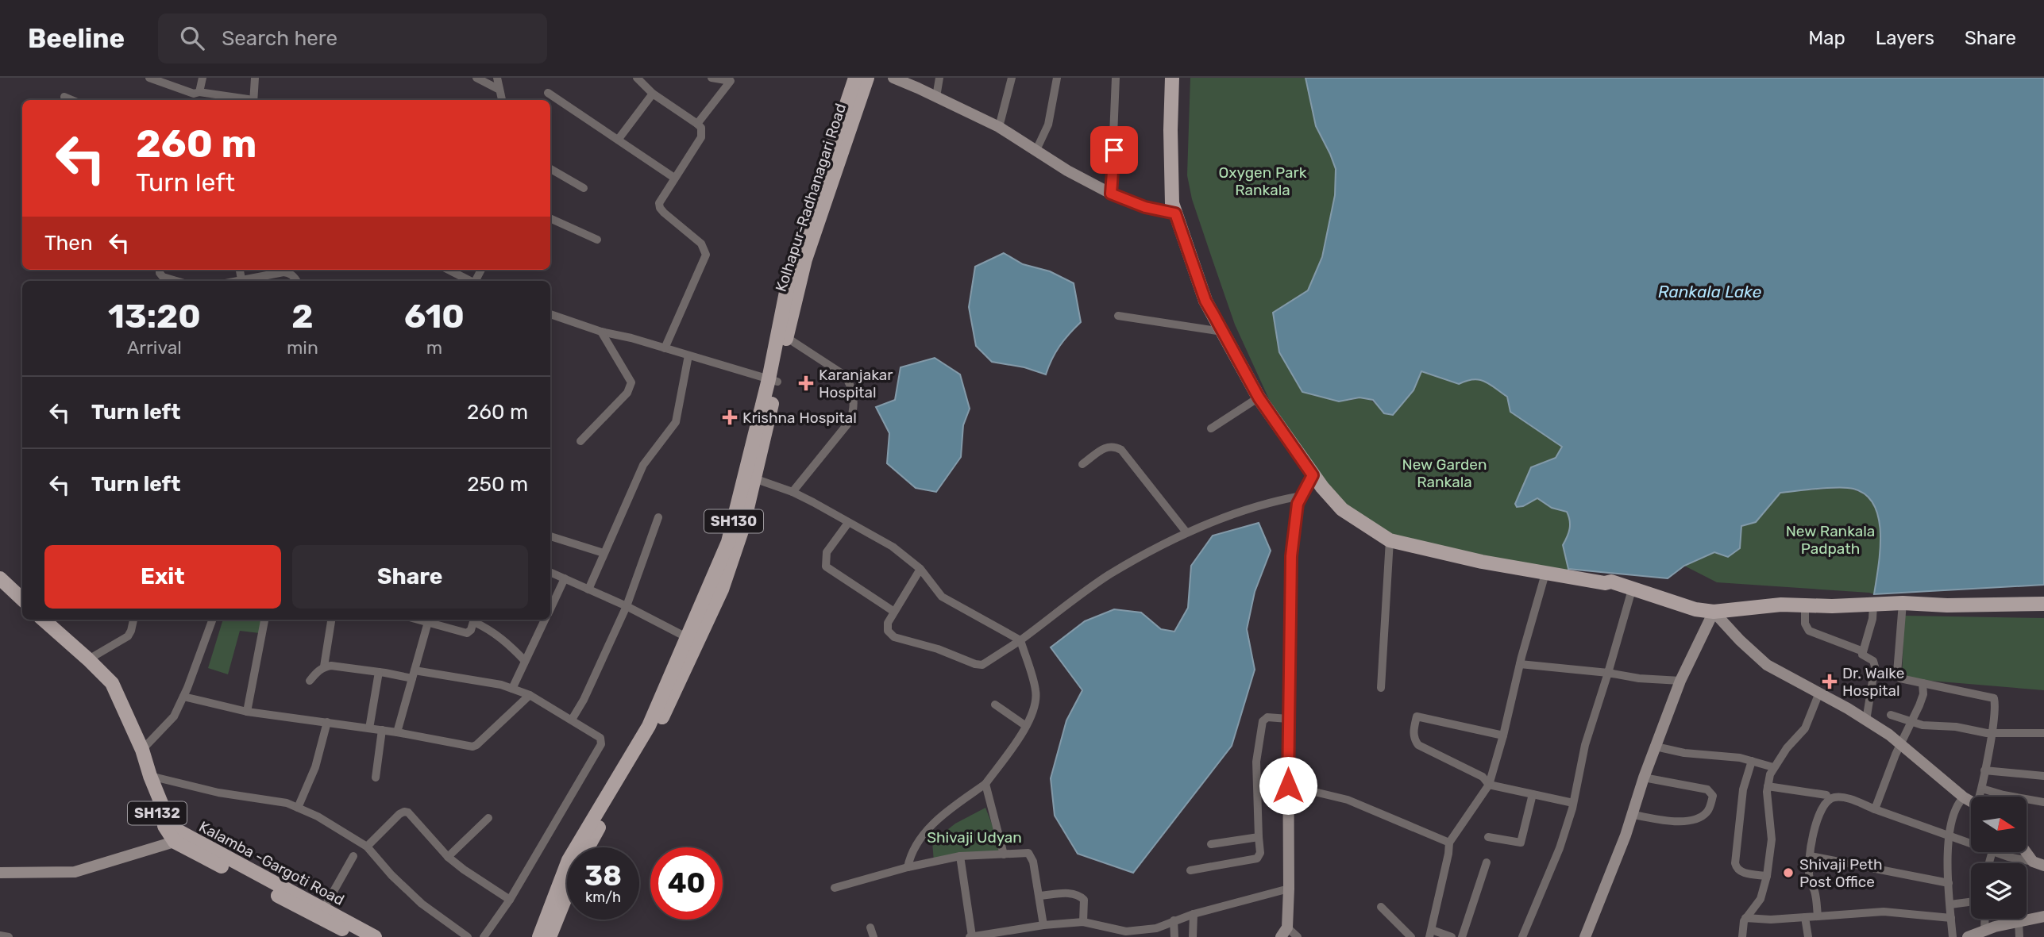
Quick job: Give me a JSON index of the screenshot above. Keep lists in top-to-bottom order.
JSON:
{
  "streets": {
    "main road": [
      "Kolhapur-Radhanagari Road",
      "SH130",
      "SH132",
      "Kalamba -Gargoti Road"
    ]
  },
  "crossings": [
    ["Kolhapur-Radhanagari Road", "SH130"],
    ["SH132", "Kalamba -Gargoti Road"]
  ],
  "water": ["Rankala Lake"],
  "parks": [
    "Oxygen Park Rankala",
    "New Garden Rankala",
    "New Rankala Padpath",
    "Shivaji Udyan"
  ],
  "places": {
    "health": ["Karanjakar Hospital", "Krishna Hospital", "Dr. Walke Hospital"],
    "other": ["Shivaji Peth Post Office"]
  },
  "north": "right",
  "page": {
    "header": "Beeline",
    "search": "Search here",
    "nav": ["Map", "Layers", "Share"],
    "turn": ["260 m", "Turn left"],
    "then": "Then",
    "eta": [
      "13:20",
      "Arrival",
      "2",
      "min",
      "610",
      "m"
    ],
    "list": [
      {
        "name": "Turn left",
        "value": "260 m"
      },
      {
        "name": "Turn left",
        "value": "250 m"
      }
    ],
    "buttons": ["Exit", "Share"],
    "speed": "38 km/h",
    "limit": "40"
  }
}
